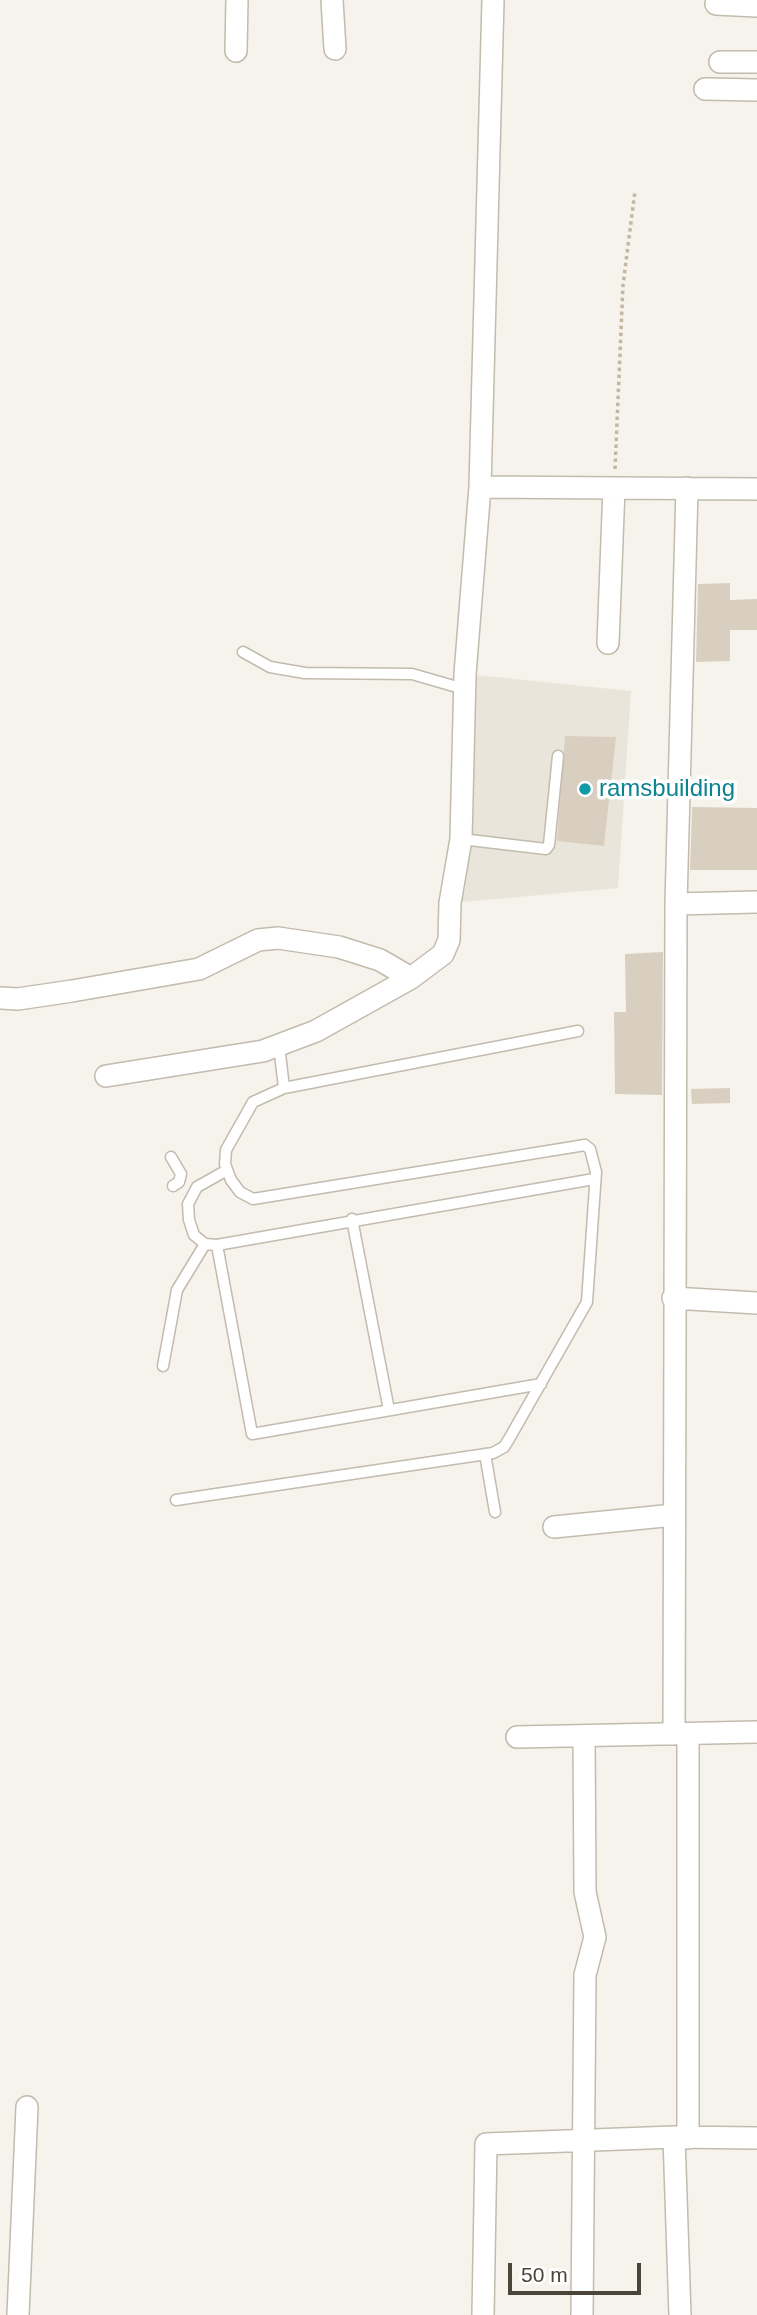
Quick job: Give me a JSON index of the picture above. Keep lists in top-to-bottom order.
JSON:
{
  "places": ["ramsbuilding"],
  "scale_bar": "50 m"
}
